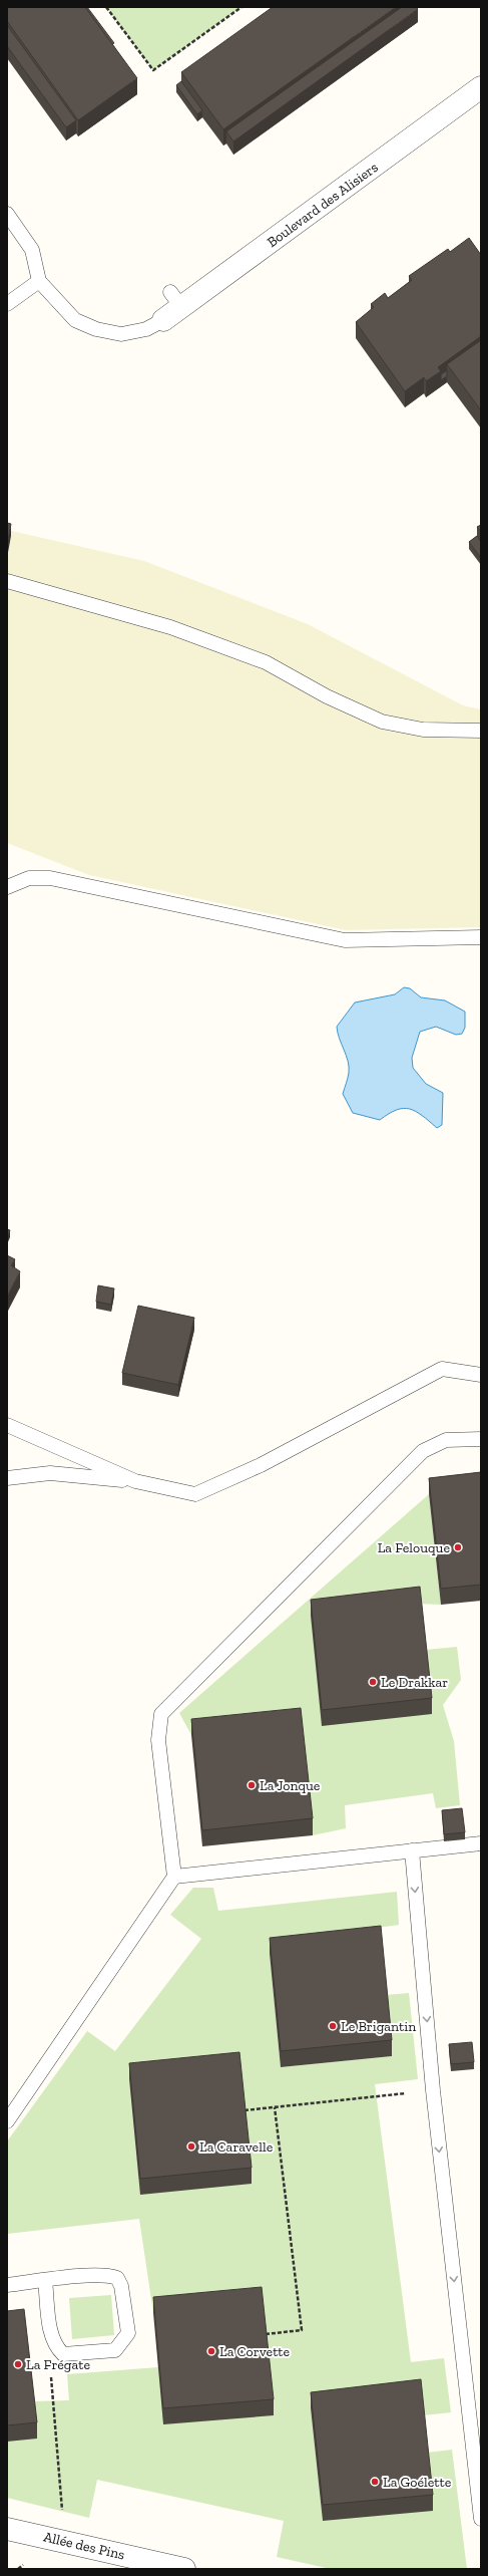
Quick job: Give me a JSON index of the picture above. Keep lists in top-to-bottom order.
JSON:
{
  "streets": {
    "street": ["Boulevard des Alisiers", "Allée des Pins"]
  },
  "places": [
    "La Felouque",
    "Le Drakkar",
    "La Jonque",
    "Le Brigantin",
    "La Caravelle",
    "La Corvette",
    "La Frégate",
    "La Goélette"
  ]
}
